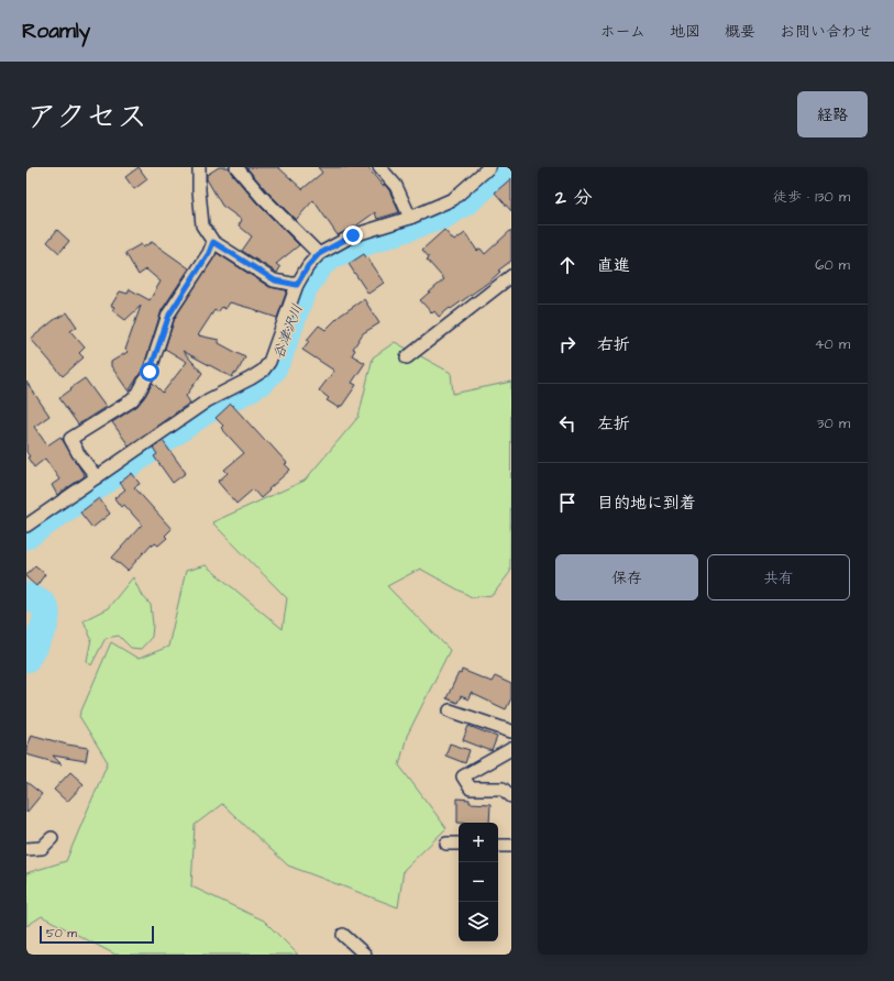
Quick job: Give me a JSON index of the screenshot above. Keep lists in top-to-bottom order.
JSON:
{
  "water": ["谷津沢川"],
  "scale_bar": "50 m",
  "page": {
    "header": "Roamly",
    "nav": [
      "ホーム",
      "地図",
      "概要",
      "お問い合わせ"
    ],
    "title": "アクセス",
    "buttons": [
      "経路",
      ["保存", "共有"]
    ],
    "heading": ["2 分", "徒歩 · 130 m"],
    "list": [
      ["直進", "60 m"],
      ["右折", "40 m"],
      ["左折", "30 m"],
      "目的地に到着"
    ],
    "map_buttons": ["+", "−"],
    "scale": "50 m"
  }
}
